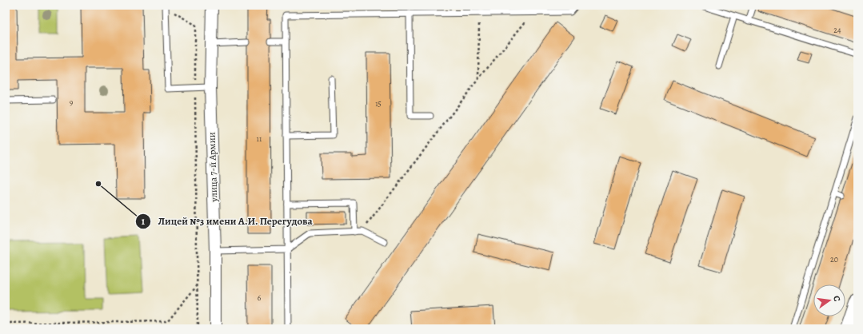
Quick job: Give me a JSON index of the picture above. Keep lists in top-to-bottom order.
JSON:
{
  "streets": {
    "street": ["улица 7-й Армии"]
  },
  "places": ["Лицей №3 имени А.И. Перегудова"],
  "house_numbers": [
    "24",
    "9",
    "15",
    "11",
    "20",
    "6"
  ],
  "north": "right"
}
